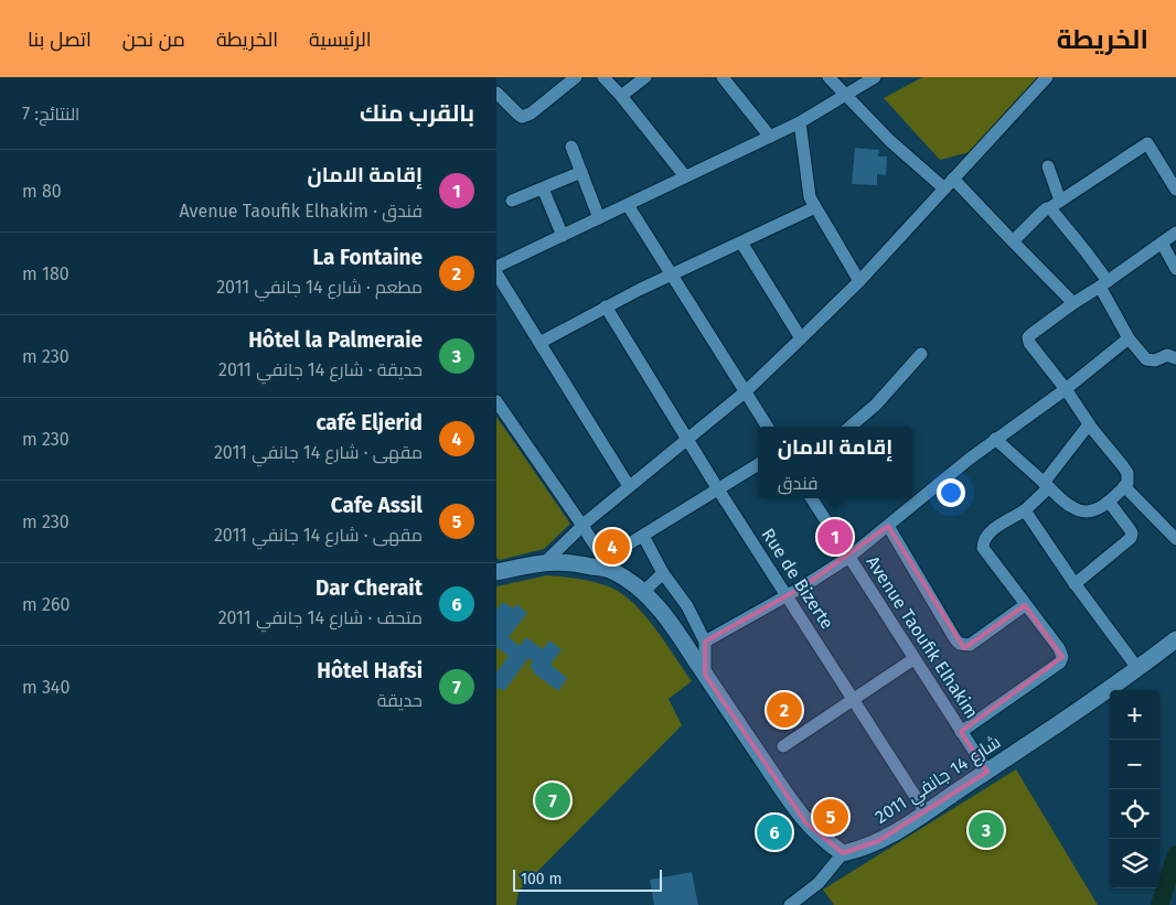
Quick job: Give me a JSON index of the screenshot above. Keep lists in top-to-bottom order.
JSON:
{
  "streets": {
    "main road": ["شارع 14 جانفي 2011"],
    "street": ["Rue de Bizerte", "Avenue Taoufik Elhakim"]
  },
  "crossings": [
    ["Rue de Bizerte", "شارع 14 جانفي 2011"],
    ["Avenue Taoufik Elhakim", "شارع 14 جانفي 2011"]
  ],
  "scale_bar": "100 m",
  "page": {
    "header": "الخريطة",
    "nav": [
      "الرئيسية",
      "الخريطة",
      "من نحن",
      "اتصل بنا"
    ],
    "heading": ["بالقرب منك", "النتائج: 7"],
    "list": [
      {
        "mark": "1",
        "name": "إقامة الامان",
        "note": "فندق · Avenue Taoufik Elhakim",
        "value": "80 m"
      },
      {
        "mark": "2",
        "name": "La Fontaine",
        "note": "مطعم · شارع 14 جانفي 2011",
        "value": "180 m"
      },
      {
        "mark": "3",
        "name": "Hôtel la Palmeraie",
        "note": "حديقة · شارع 14 جانفي 2011",
        "value": "230 m"
      },
      {
        "mark": "4",
        "name": "café Eljerid",
        "note": "مقهى · شارع 14 جانفي 2011",
        "value": "230 m"
      },
      {
        "mark": "5",
        "name": "Cafe Assil",
        "note": "مقهى · شارع 14 جانفي 2011",
        "value": "230 m"
      },
      {
        "mark": "6",
        "name": "Dar Cherait",
        "note": "متحف · شارع 14 جانفي 2011",
        "value": "260 m"
      },
      {
        "mark": "7",
        "name": "Hôtel Hafsi",
        "note": "حديقة",
        "value": "340 m"
      }
    ],
    "popup": ["إقامة الامان", "فندق"],
    "pins": [
      "1",
      "4",
      "2",
      "7",
      "5",
      "3",
      "6"
    ],
    "map_buttons": ["+", "−"],
    "scale": "100 m"
  }
}
